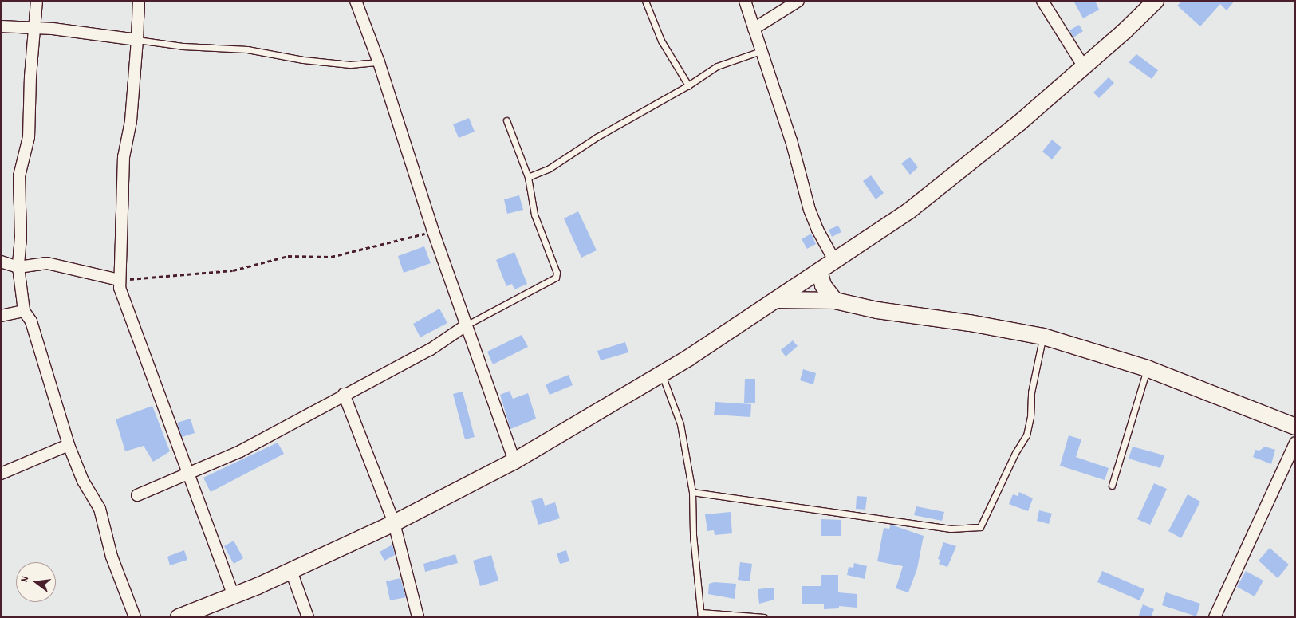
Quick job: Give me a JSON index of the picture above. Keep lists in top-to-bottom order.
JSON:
{
  "north": "left"
}
